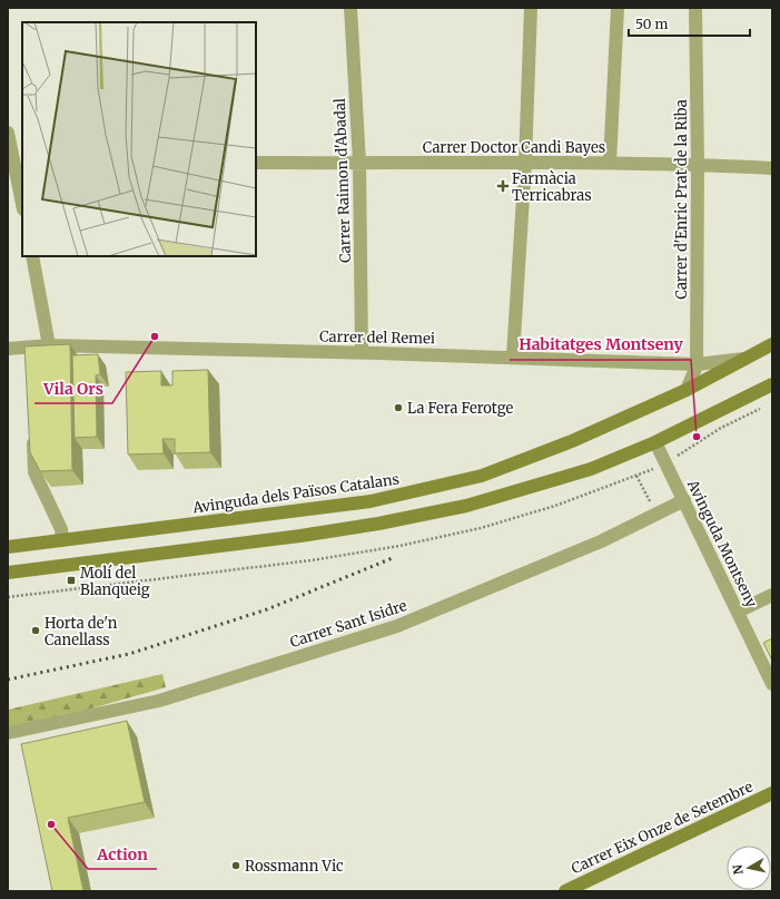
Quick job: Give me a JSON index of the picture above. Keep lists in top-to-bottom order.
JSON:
{
  "streets": {
    "street": [
      "Carrer Doctor Candi Bayes",
      "Carrer Raimon d'Abadal",
      "Carrer d'Enric Prat de la Riba",
      "Carrer del Remei",
      "Avinguda dels Països Catalans",
      "Avinguda Montseny",
      "Carrer Sant Isidre",
      "Carrer Eix Onze de Setembre"
    ]
  },
  "crossings": [
    ["Carrer Doctor Candi Bayes", "Carrer Raimon d'Abadal"],
    ["Carrer Doctor Candi Bayes", "Carrer d'Enric Prat de la Riba"],
    ["Carrer Raimon d'Abadal", "Carrer del Remei"],
    ["Carrer d'Enric Prat de la Riba", "Carrer del Remei"],
    ["Carrer d'Enric Prat de la Riba", "Avinguda dels Països Catalans"],
    ["Carrer del Remei", "Avinguda dels Països Catalans"],
    ["Avinguda Montseny", "Carrer Sant Isidre"]
  ],
  "places": {
    "health": ["Farmàcia Terricabras"],
    "other": [
      "Vila Ors",
      "La Fera Ferotge",
      "Habitatges Montseny",
      "Horta de'n Canellass",
      "Action",
      "Rossmann Vic"
    ],
    "transit": ["Molí del Blanqueig"]
  },
  "scale_bar": "50 m",
  "north": "left"
}
